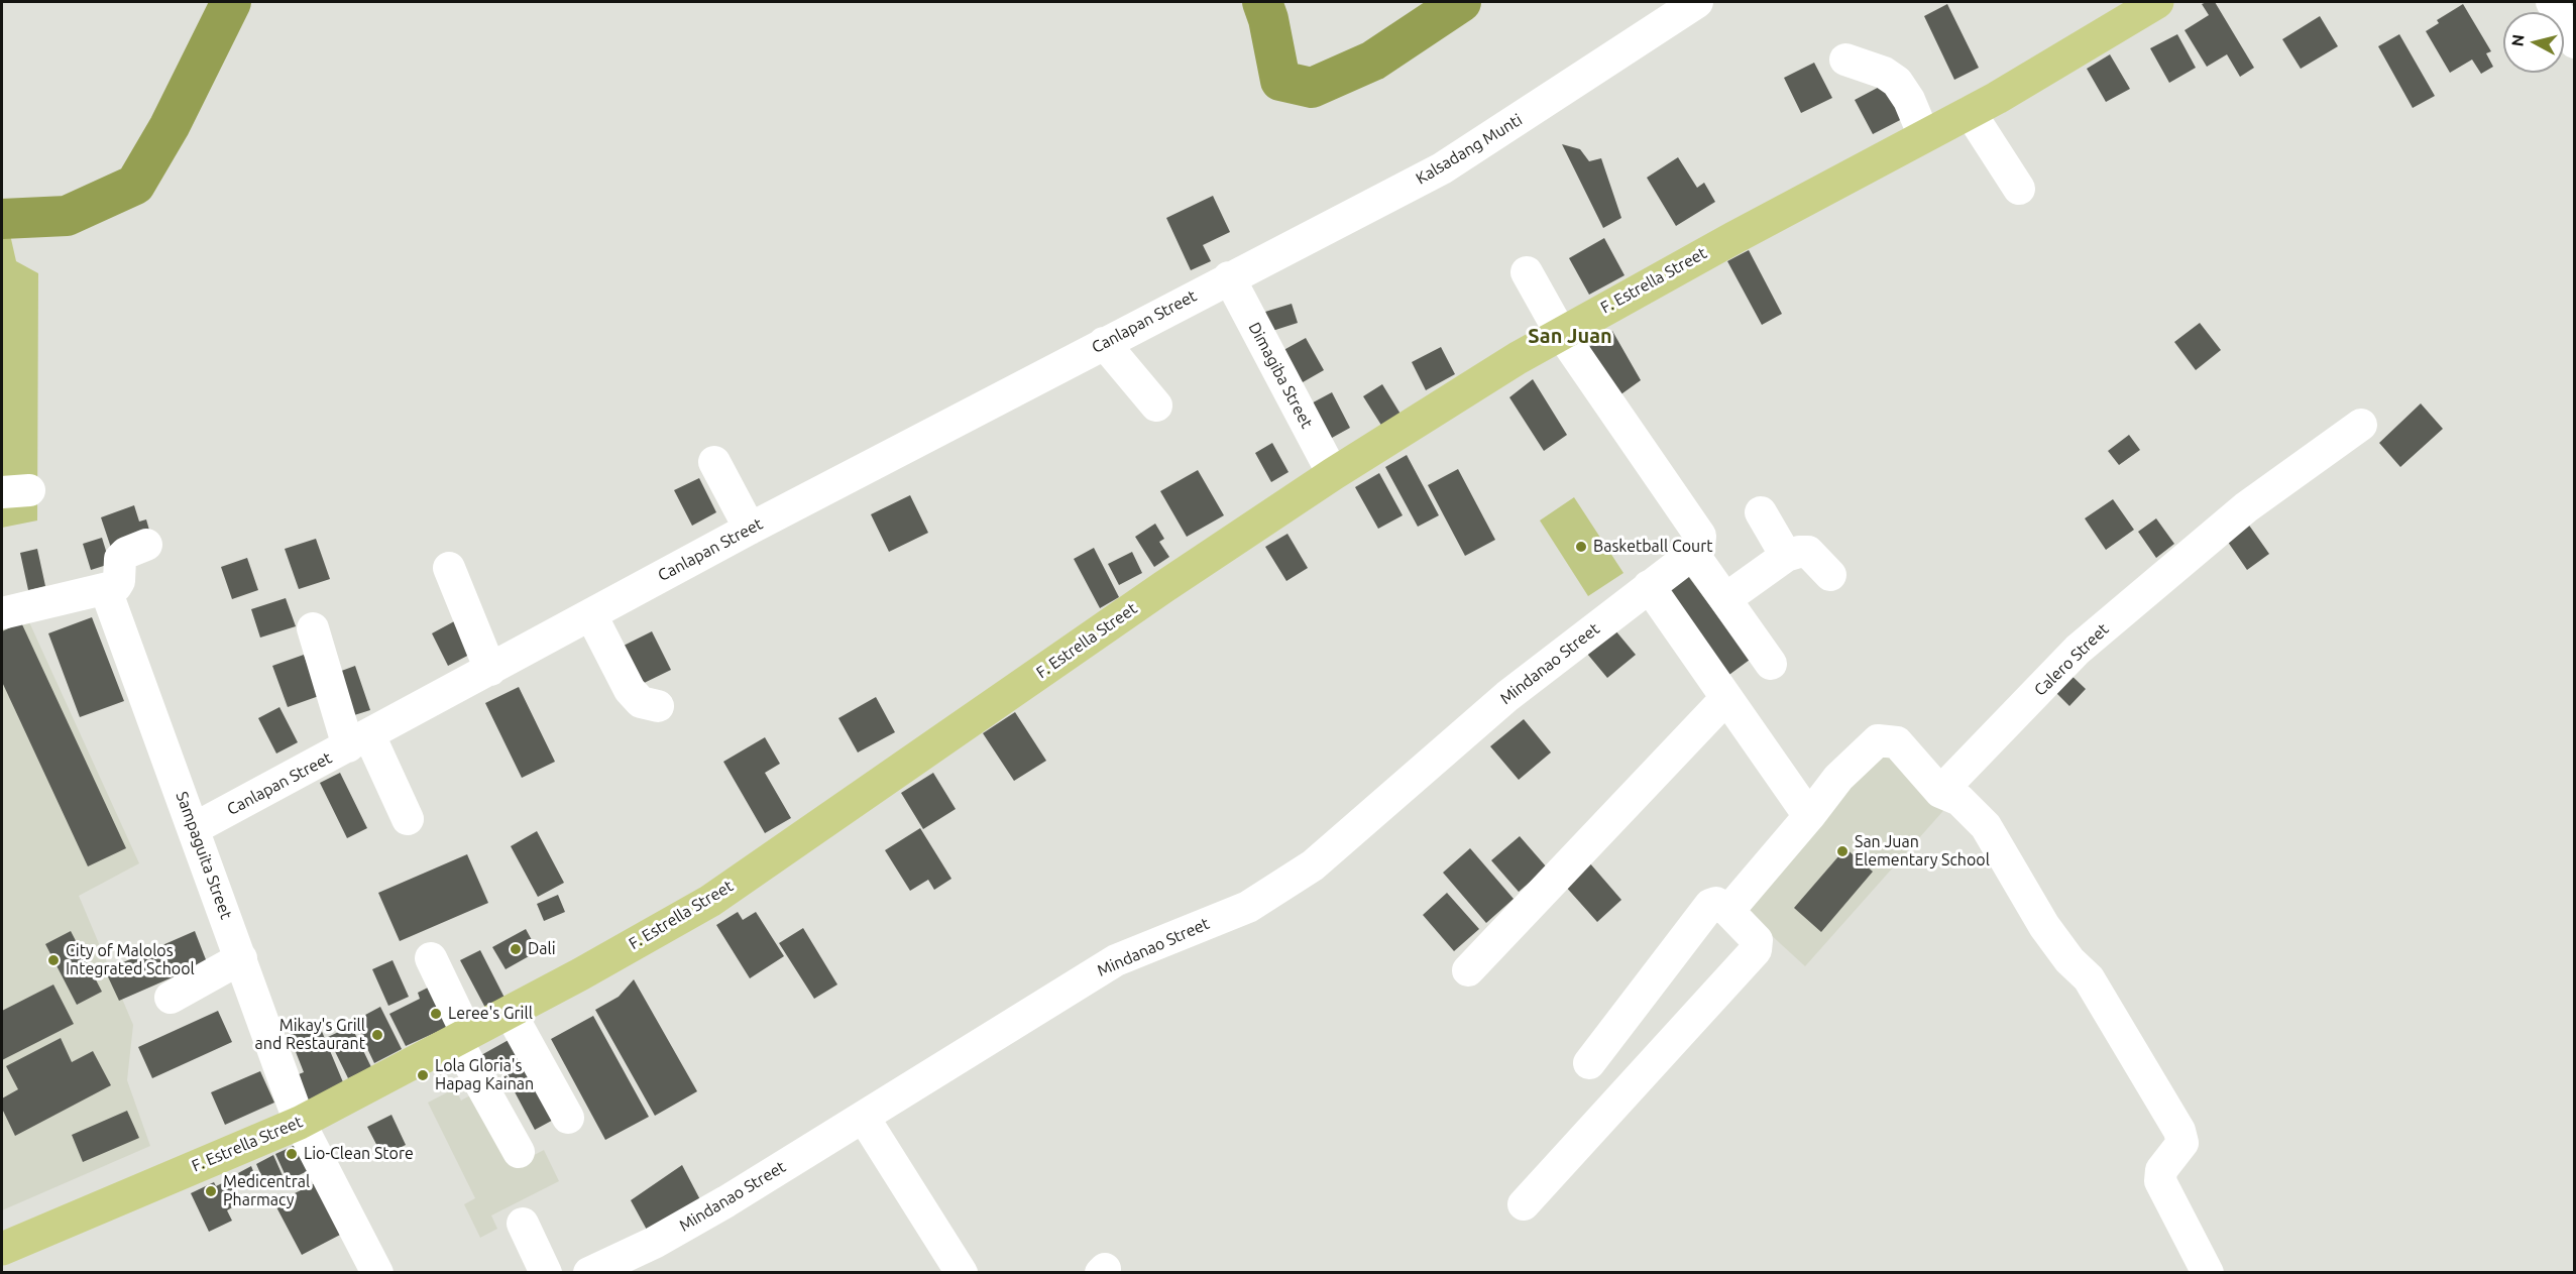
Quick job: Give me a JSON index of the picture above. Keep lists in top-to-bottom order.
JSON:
{
  "streets": {
    "main road": ["F. Estrella Street"],
    "street": [
      "Kalsadang Munti",
      "Canlapan Street",
      "Dimagiba Street",
      "Calero Street",
      "Mindanao Street",
      "Sampaguita Street"
    ]
  },
  "crossings": [
    ["Kalsadang Munti", "Canlapan Street"],
    ["Kalsadang Munti", "Dimagiba Street"],
    ["F. Estrella Street", "Dimagiba Street"],
    ["F. Estrella Street", "Sampaguita Street"],
    ["Canlapan Street", "Dimagiba Street"],
    ["Canlapan Street", "Sampaguita Street"]
  ],
  "districts": ["San Juan"],
  "places": [
    "Basketball Court",
    "San Juan Elementary School",
    "Dali",
    "City of Malolos Integrated School",
    "Leree's Grill",
    "Mikay's Grill and Restaurant",
    "Lola Gloria's Hapag Kainan",
    "Lio-Clean Store",
    "Medicentral Pharmacy"
  ],
  "north": "left"
}
